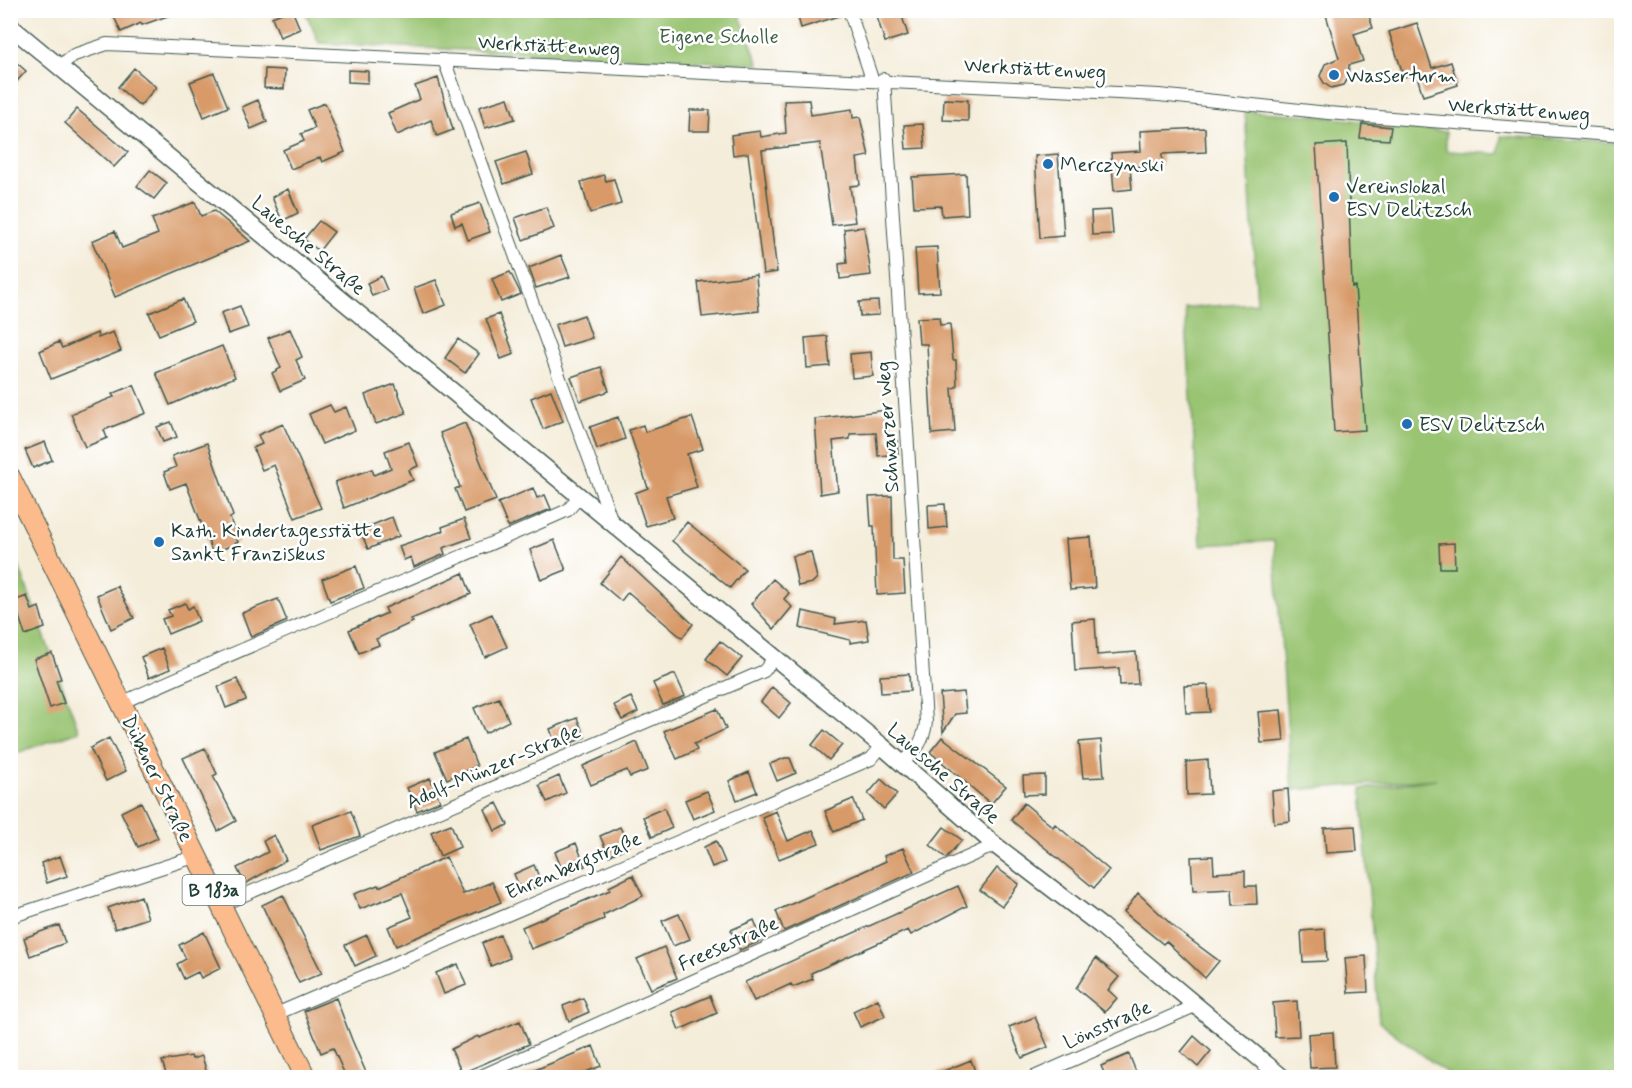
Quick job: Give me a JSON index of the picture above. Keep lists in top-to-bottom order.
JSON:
{
  "streets": {
    "main road": ["Dübener Straße", "B 183a"],
    "street": [
      "Werkstättenweg",
      "Lauesche Straße",
      "Schwarzer Weg",
      "Adolf-Münzer-Straße",
      "Ehrenbergstraße",
      "Freesestraße",
      "Lönsstraße"
    ]
  },
  "crossings": [
    ["Werkstättenweg", "Lauesche Straße"],
    ["Werkstättenweg", "Schwarzer Weg"],
    ["Lauesche Straße", "Schwarzer Weg"],
    ["Lauesche Straße", "Adolf-Münzer-Straße"],
    ["Lauesche Straße", "Ehrenbergstraße"],
    ["Lauesche Straße", "Freesestraße"],
    ["Lauesche Straße", "Lönsstraße"],
    ["Adolf-Münzer-Straße", "Dübener Straße"],
    ["Dübener Straße", "Ehrenbergstraße"]
  ],
  "parks": ["Eigene Scholle"],
  "places": [
    "Wasserturm",
    "Merczynski",
    "Vereinslokal ESV Delitzsch",
    "ESV Delitzsch",
    "Kath. Kindertagesstätte Sankt Franziskus"
  ]
}
